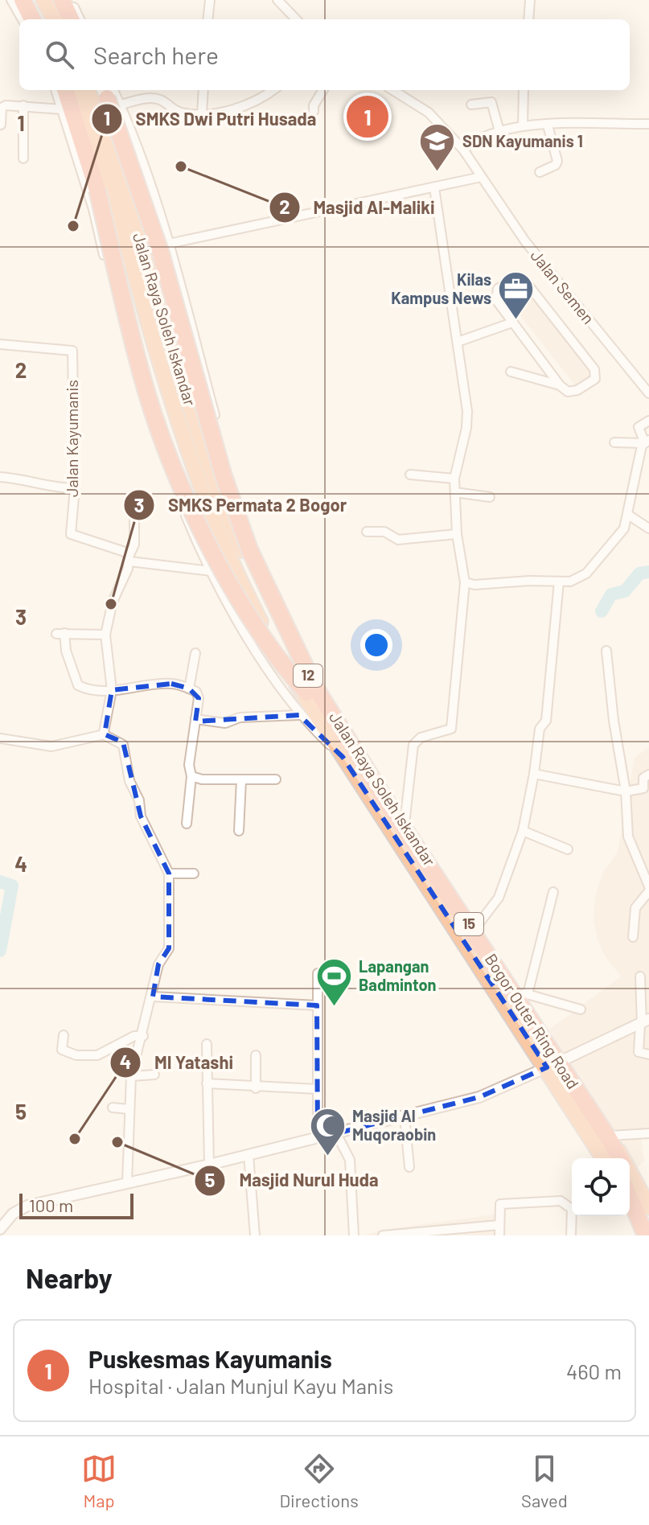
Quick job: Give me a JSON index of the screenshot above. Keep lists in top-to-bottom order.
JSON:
{
  "streets": {
    "highway": [
      "Jalan Raya Soleh Iskandar",
      "12",
      "15",
      "Bogor Outer Ring Road"
    ],
    "street": ["Jalan Semen", "Jalan Kayumanis"]
  },
  "crossings": [
    ["Jalan Raya Soleh Iskandar", "Bogor Outer Ring Road"]
  ],
  "places": {
    "other": [
      "Masjid Al-Maliki",
      "SMKS Dwi Putri Husada",
      "SMKS Permata 2 Bogor",
      "MI Yatashi",
      "Masjid Nurul Huda"
    ],
    "school or university": ["SDN Kayumanis 1"],
    "office": ["Kilas Kampus News"],
    "sports": ["Lapangan Badminton"],
    "mosque": ["Masjid Al Muqoraobin"]
  },
  "scale_bar": "100 m",
  "page": {
    "search": "Search here",
    "pins": "1",
    "scale": "100 m",
    "heading": "Nearby",
    "list": [
      {
        "mark": "1",
        "name": "Puskesmas Kayumanis",
        "note": "Hospital · Jalan Munjul Kayu Manis",
        "value": "460 m"
      }
    ],
    "nav": ["Map", "Directions", "Saved"]
  },
  "grid": {
    "rows": [
      "1",
      "2",
      "3",
      "4",
      "5"
    ]
  }
}
